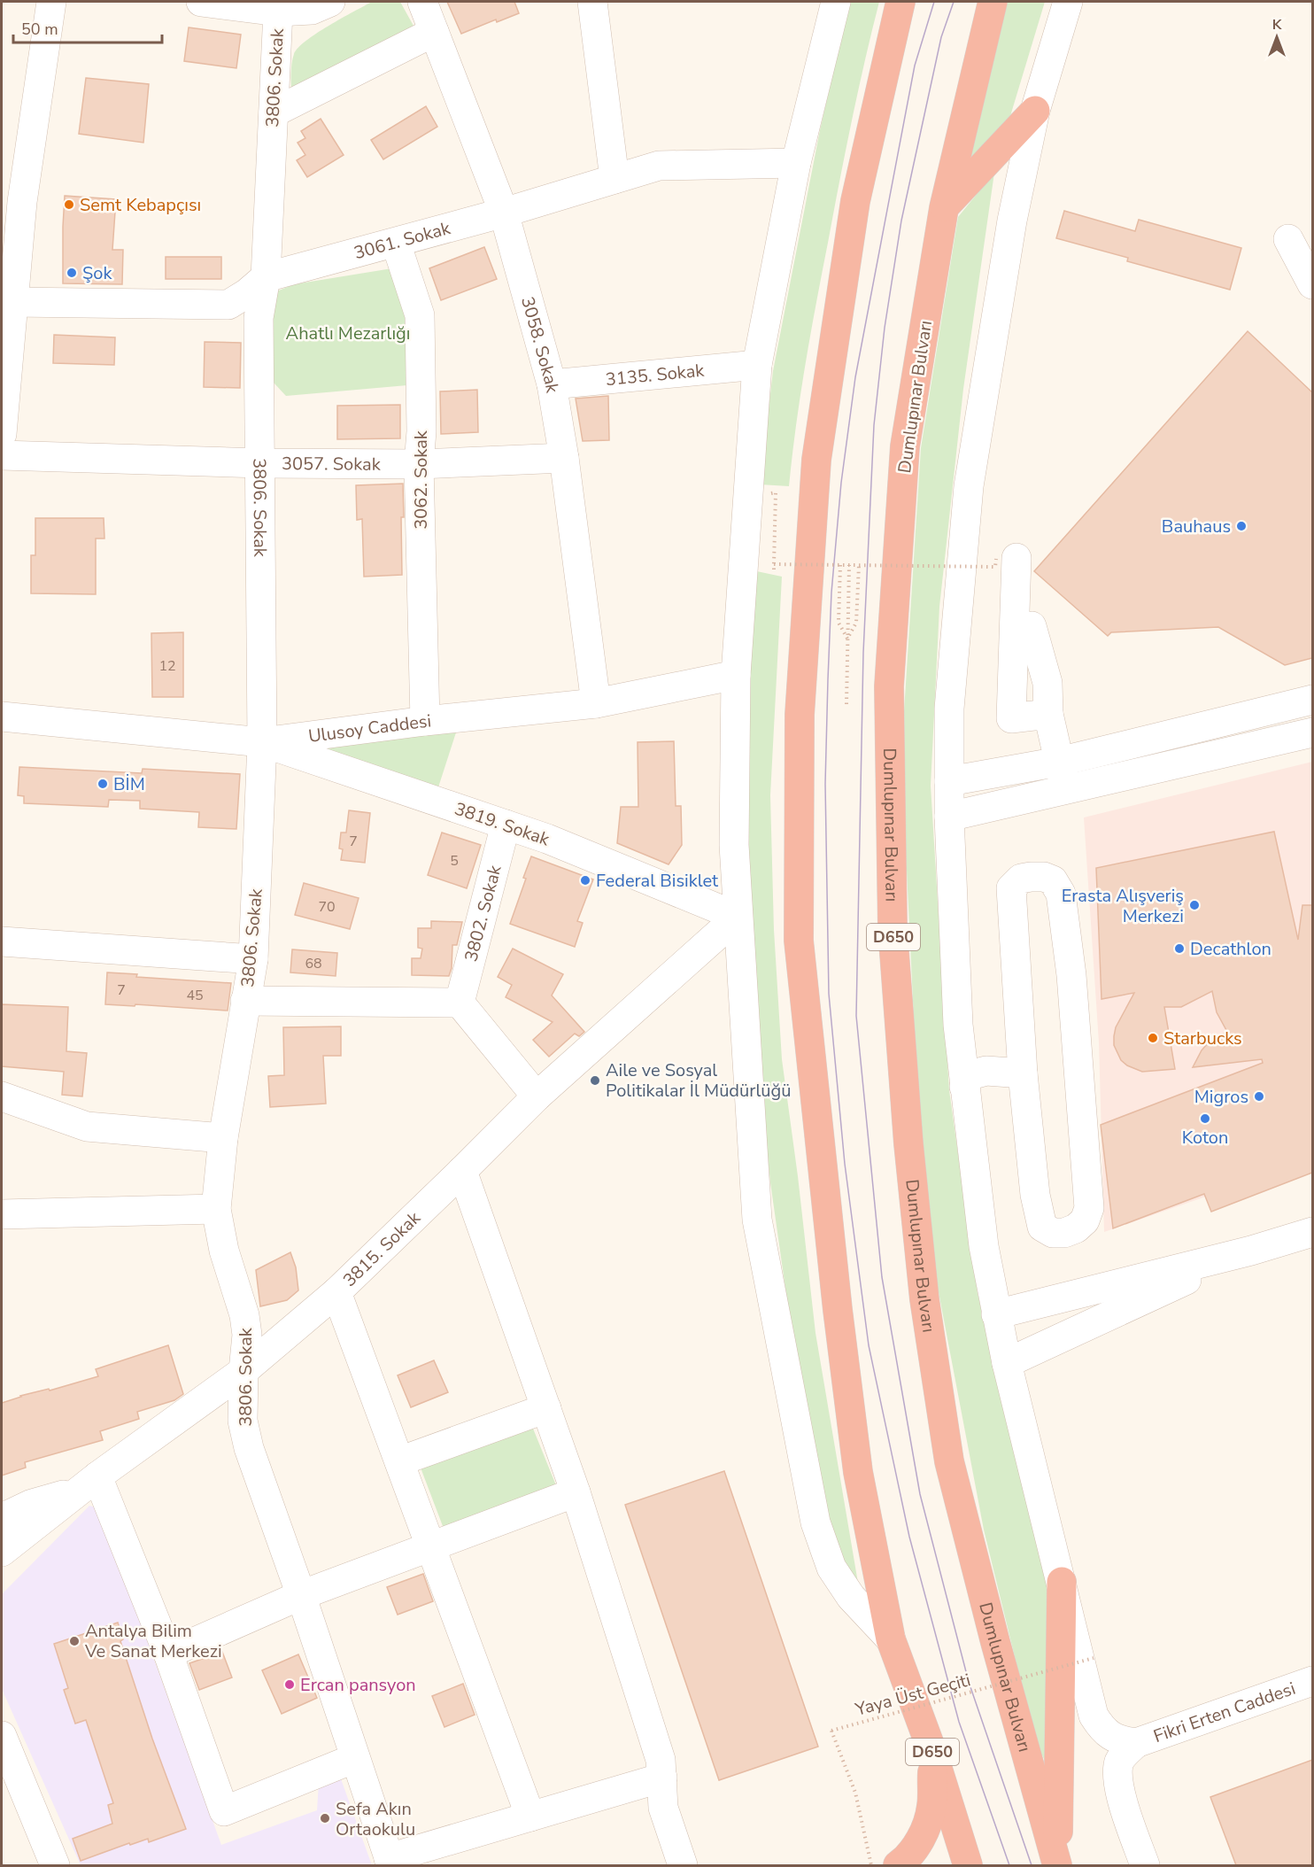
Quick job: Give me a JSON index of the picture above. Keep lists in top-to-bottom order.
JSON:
{
  "streets": {
    "highway": ["Dumlupınar Bulvarı", "D650"],
    "street": [
      "3806. Sokak",
      "3061. Sokak",
      "3058. Sokak",
      "3135. Sokak",
      "3057. Sokak",
      "3062. Sokak",
      "Ulusoy Caddesi",
      "3819. Sokak",
      "3802. Sokak",
      "3815. Sokak",
      "Fikri Erten Caddesi"
    ],
    "path": ["Yaya Üst Geçiti"]
  },
  "crossings": [
    ["3806. Sokak", "3061. Sokak"],
    ["3806. Sokak", "3057. Sokak"],
    ["3806. Sokak", "Ulusoy Caddesi"],
    ["3806. Sokak", "3819. Sokak"],
    ["3806. Sokak", "3815. Sokak"],
    ["3061. Sokak", "3058. Sokak"],
    ["3061. Sokak", "3062. Sokak"],
    ["3058. Sokak", "3135. Sokak"],
    ["3058. Sokak", "3057. Sokak"],
    ["3058. Sokak", "Ulusoy Caddesi"],
    ["3057. Sokak", "3062. Sokak"],
    ["3062. Sokak", "Ulusoy Caddesi"],
    ["Ulusoy Caddesi", "3819. Sokak"],
    ["3819. Sokak", "3802. Sokak"],
    ["3819. Sokak", "3815. Sokak"]
  ],
  "parks": ["Ahatlı Mezarlığı"],
  "places": [
    "Semt Kebapçısı",
    "Şok",
    "Bauhaus",
    "BİM",
    "Federal Bisiklet",
    "Erasta Alışveriş Merkezi",
    "Decathlon",
    "Starbucks",
    "Aile ve Sosyal Politikalar İl Müdürlüğü",
    "Migros",
    "Koton",
    "Antalya Bilim Ve Sanat Merkezi",
    "Ercan pansyon",
    "Sefa Akın Ortaokulu"
  ],
  "house_numbers": [
    "12",
    "7",
    "5",
    "70",
    "68",
    "7",
    "45"
  ],
  "scale_bar": "50 m",
  "north": "top"
}
